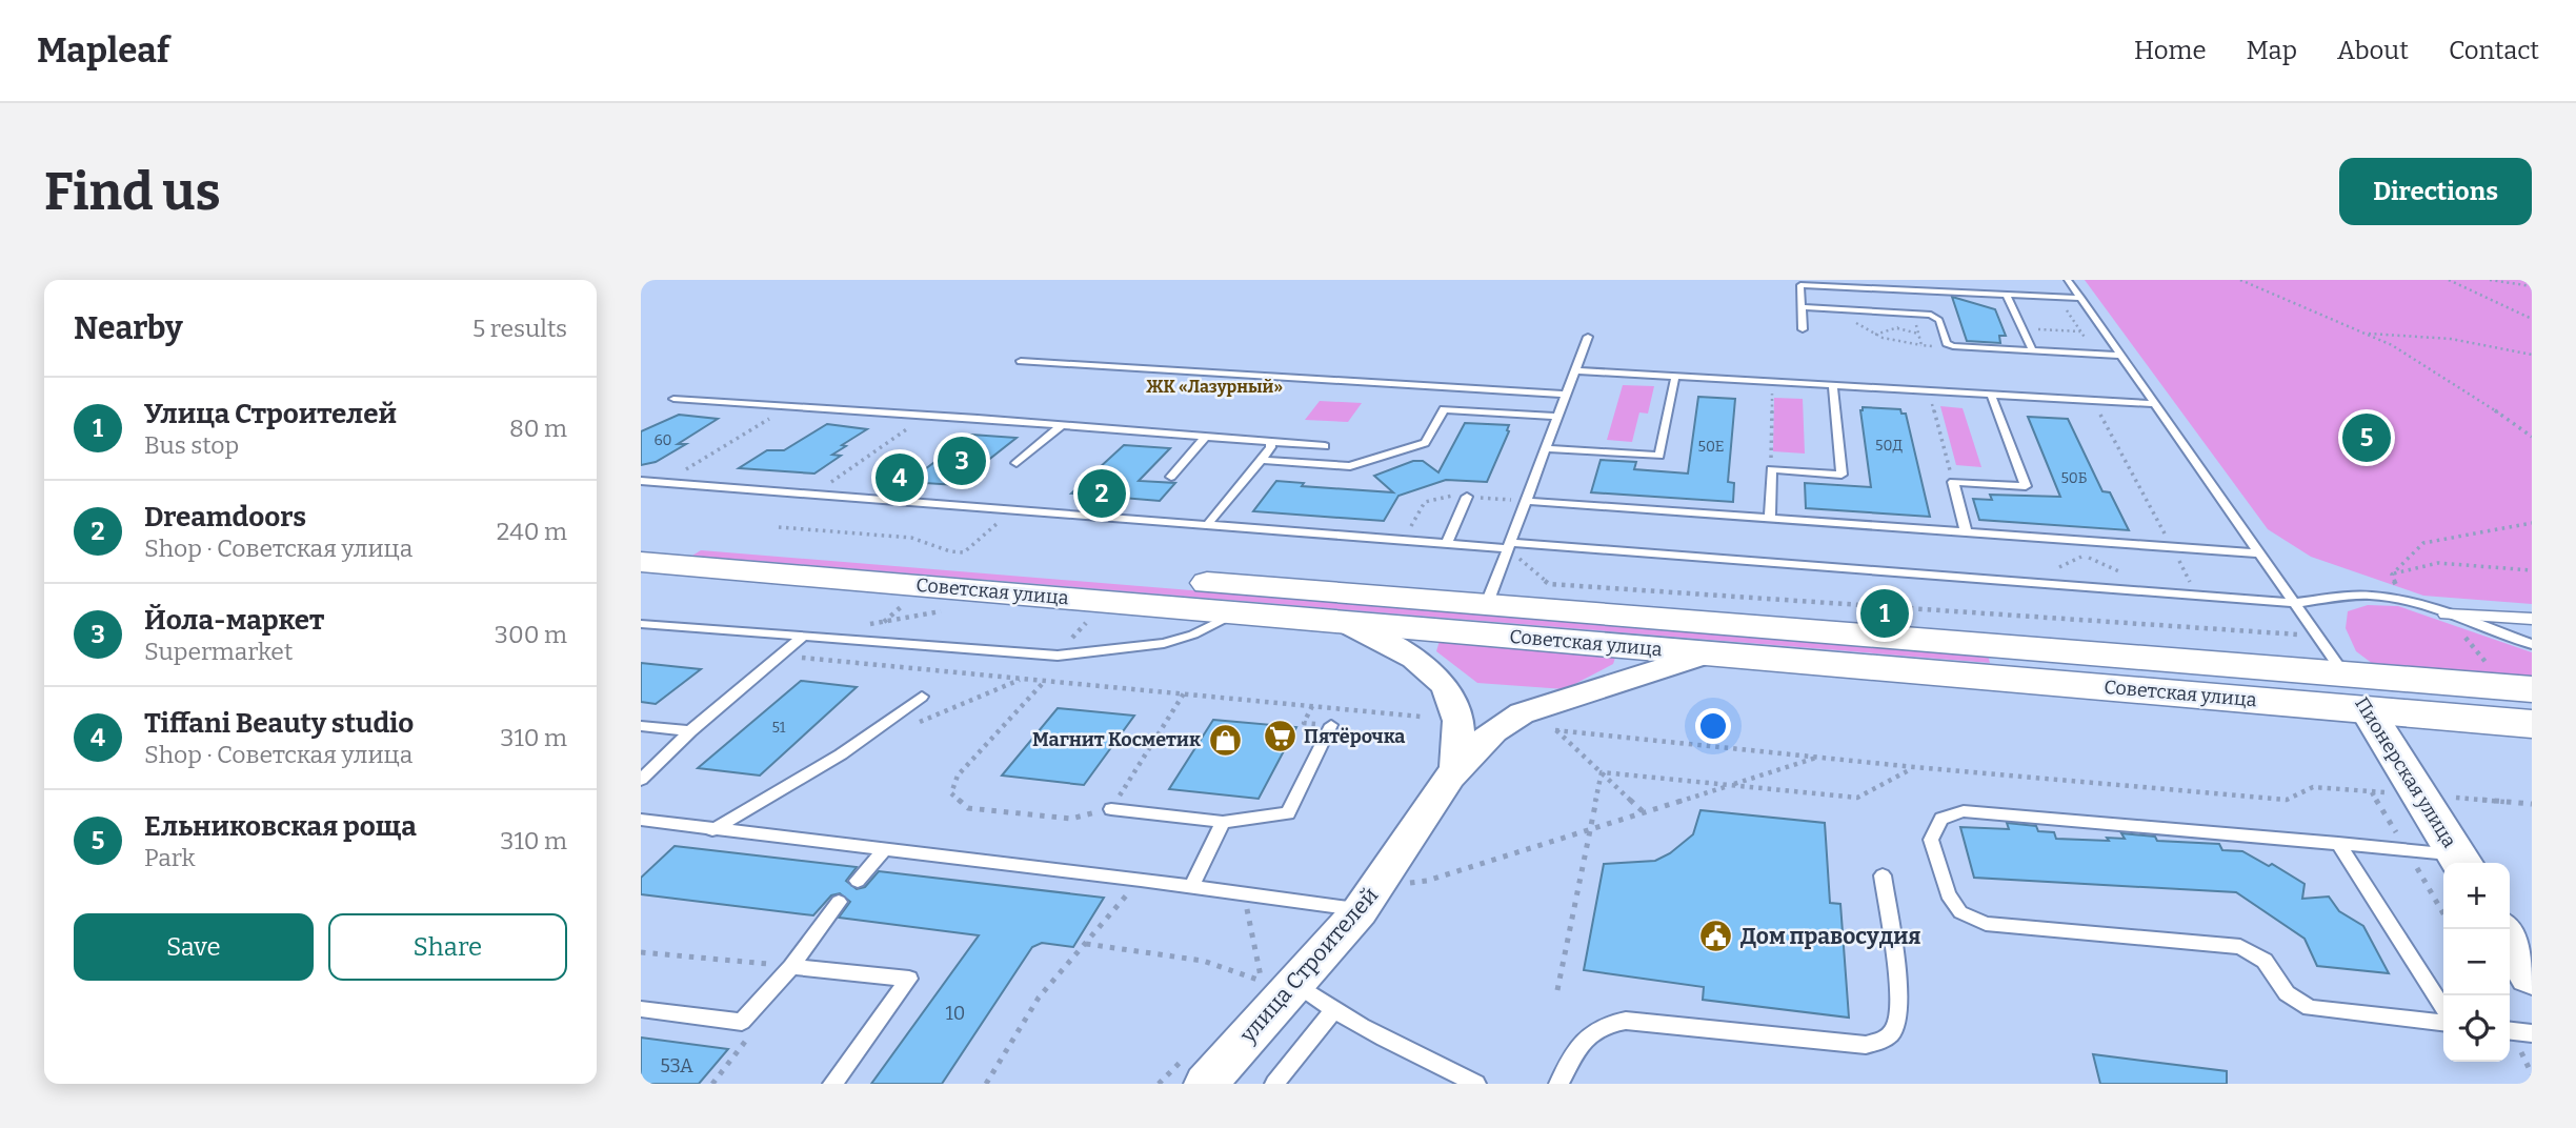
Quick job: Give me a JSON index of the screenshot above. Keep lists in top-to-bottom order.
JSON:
{
  "streets": {
    "main road": ["Советская улица", "Пионерская улица"],
    "street": ["улица Строителей"]
  },
  "crossings": [
    ["Советская улица", "Пионерская улица"],
    ["Советская улица", "улица Строителей"]
  ],
  "districts": ["ЖК «Лазурный»"],
  "places": {
    "supermarket": ["Пятёрочка"],
    "shop": ["Магнит Косметик"],
    "public building": ["Дом правосудия"]
  },
  "house_numbers": [
    "60",
    "50Д",
    "50Е",
    "50Б",
    "51",
    "10",
    "53А"
  ],
  "page": {
    "header": "Mapleaf",
    "nav": [
      "Home",
      "Map",
      "About",
      "Contact"
    ],
    "buttons": [
      "Directions",
      ["Save", "Share"]
    ],
    "title": "Find us",
    "heading": ["Nearby", "5 results"],
    "list": [
      {
        "mark": "1",
        "name": "Улица Строителей",
        "note": "Bus stop",
        "value": "80 m"
      },
      {
        "mark": "2",
        "name": "Dreamdoors",
        "note": "Shop · Советская улица",
        "value": "240 m"
      },
      {
        "mark": "3",
        "name": "Йола-маркет",
        "note": "Supermarket",
        "value": "300 m"
      },
      {
        "mark": "4",
        "name": "Tiffani Beauty studio",
        "note": "Shop · Советская улица",
        "value": "310 m"
      },
      {
        "mark": "5",
        "name": "Ельниковская роща",
        "note": "Park",
        "value": "310 m"
      }
    ],
    "pins": [
      "5",
      "3",
      "4",
      "2",
      "1"
    ],
    "map_buttons": ["+", "−"]
  }
}
